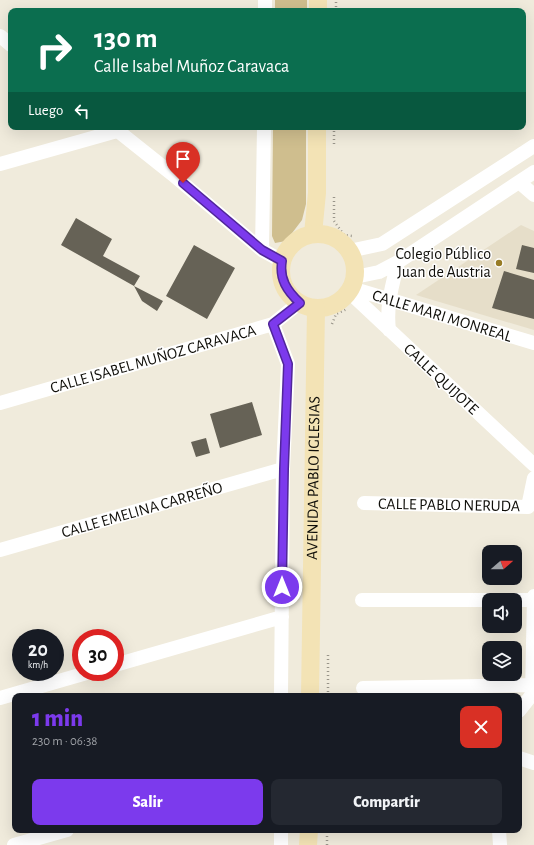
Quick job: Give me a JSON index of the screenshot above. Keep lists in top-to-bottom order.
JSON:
{
  "streets": {
    "main road": ["AVENIDA PABLO IGLESIAS"],
    "street": [
      "CALLE MARI MONREAL",
      "CALLE ISABEL MUÑOZ CARAVACA",
      "CALLE QUIJOTE",
      "CALLE PABLO NERUDA",
      "CALLE EMELINA CARREÑO"
    ]
  },
  "crossings": [
    ["CALLE MARI MONREAL", "CALLE ISABEL MUÑOZ CARAVACA"],
    ["CALLE MARI MONREAL", "CALLE QUIJOTE"],
    ["CALLE MARI MONREAL", "AVENIDA PABLO IGLESIAS"],
    ["CALLE ISABEL MUÑOZ CARAVACA", "CALLE QUIJOTE"],
    ["CALLE ISABEL MUÑOZ CARAVACA", "AVENIDA PABLO IGLESIAS"],
    ["CALLE QUIJOTE", "AVENIDA PABLO IGLESIAS"],
    ["AVENIDA PABLO IGLESIAS", "CALLE EMELINA CARREÑO"]
  ],
  "places": ["Colegio Público Juan de Austria"],
  "north": "right",
  "page": {
    "turn": ["130 m", "Calle Isabel Muñoz Caravaca"],
    "then": "Luego",
    "speed": "20 km/h",
    "limit": "30",
    "heading": ["1 min", "230 m · 06:38"],
    "buttons": ["Salir", "Compartir"]
  }
}
